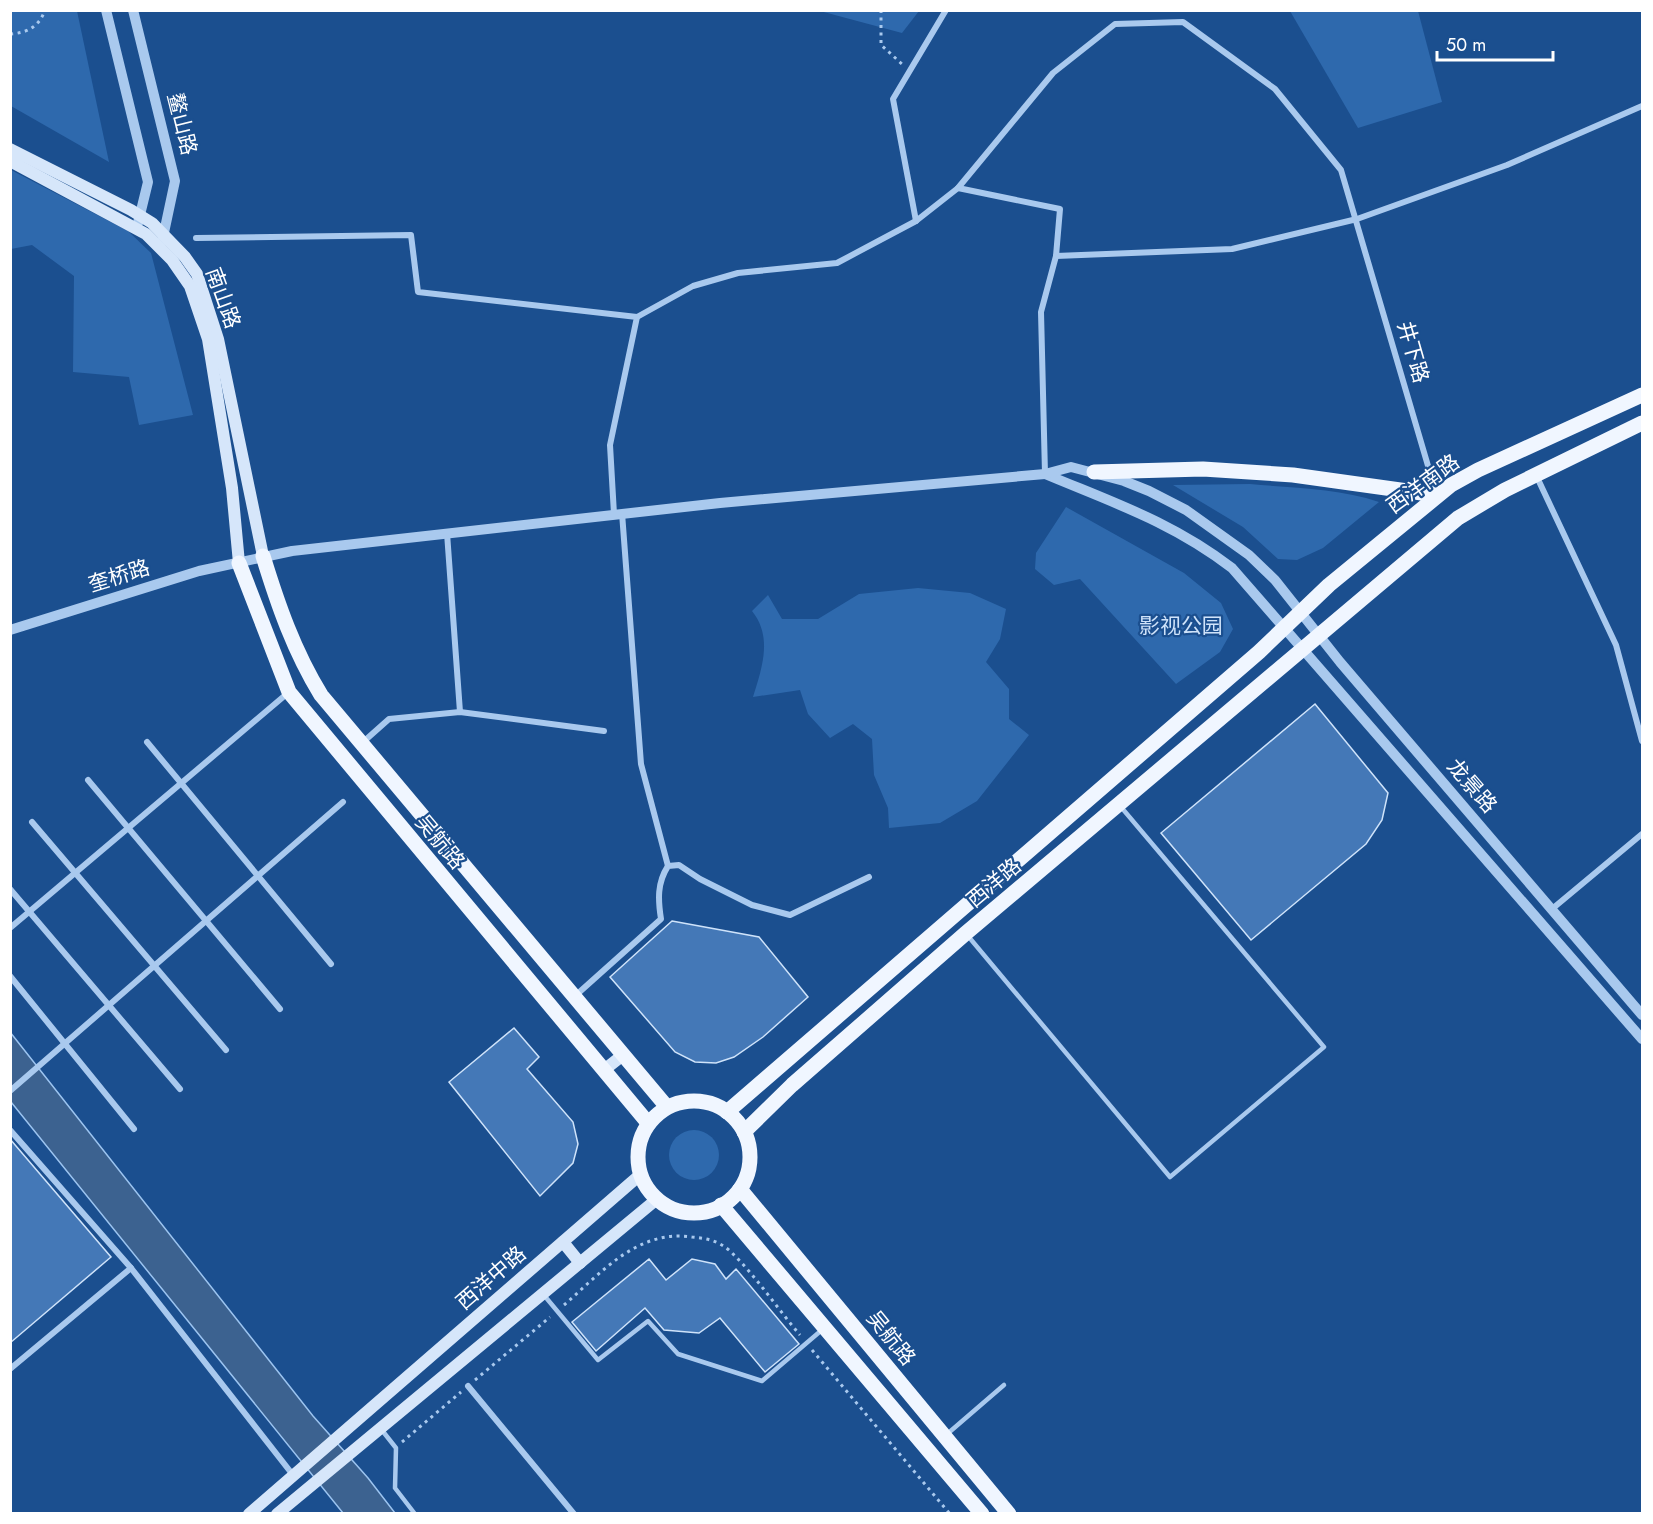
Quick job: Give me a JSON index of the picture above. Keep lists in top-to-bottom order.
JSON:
{
  "streets": {
    "main road": [
      "南山路",
      "西洋南路",
      "吴航路",
      "西洋路",
      "西洋中路"
    ],
    "street": [
      "鳌山路",
      "井下路",
      "奎桥路",
      "龙景路"
    ]
  },
  "crossings": [
    ["鳌山路", "南山路"],
    ["南山路", "奎桥路"],
    ["南山路", "吴航路"],
    ["井下路", "西洋南路"],
    ["西洋南路", "龙景路"],
    ["西洋南路", "西洋路"],
    ["奎桥路", "龙景路"],
    ["奎桥路", "吴航路"],
    ["吴航路", "西洋路"],
    ["吴航路", "西洋中路"],
    ["西洋路", "西洋中路"]
  ],
  "parks": ["影视公园"],
  "scale_bar": "50 m"
}
